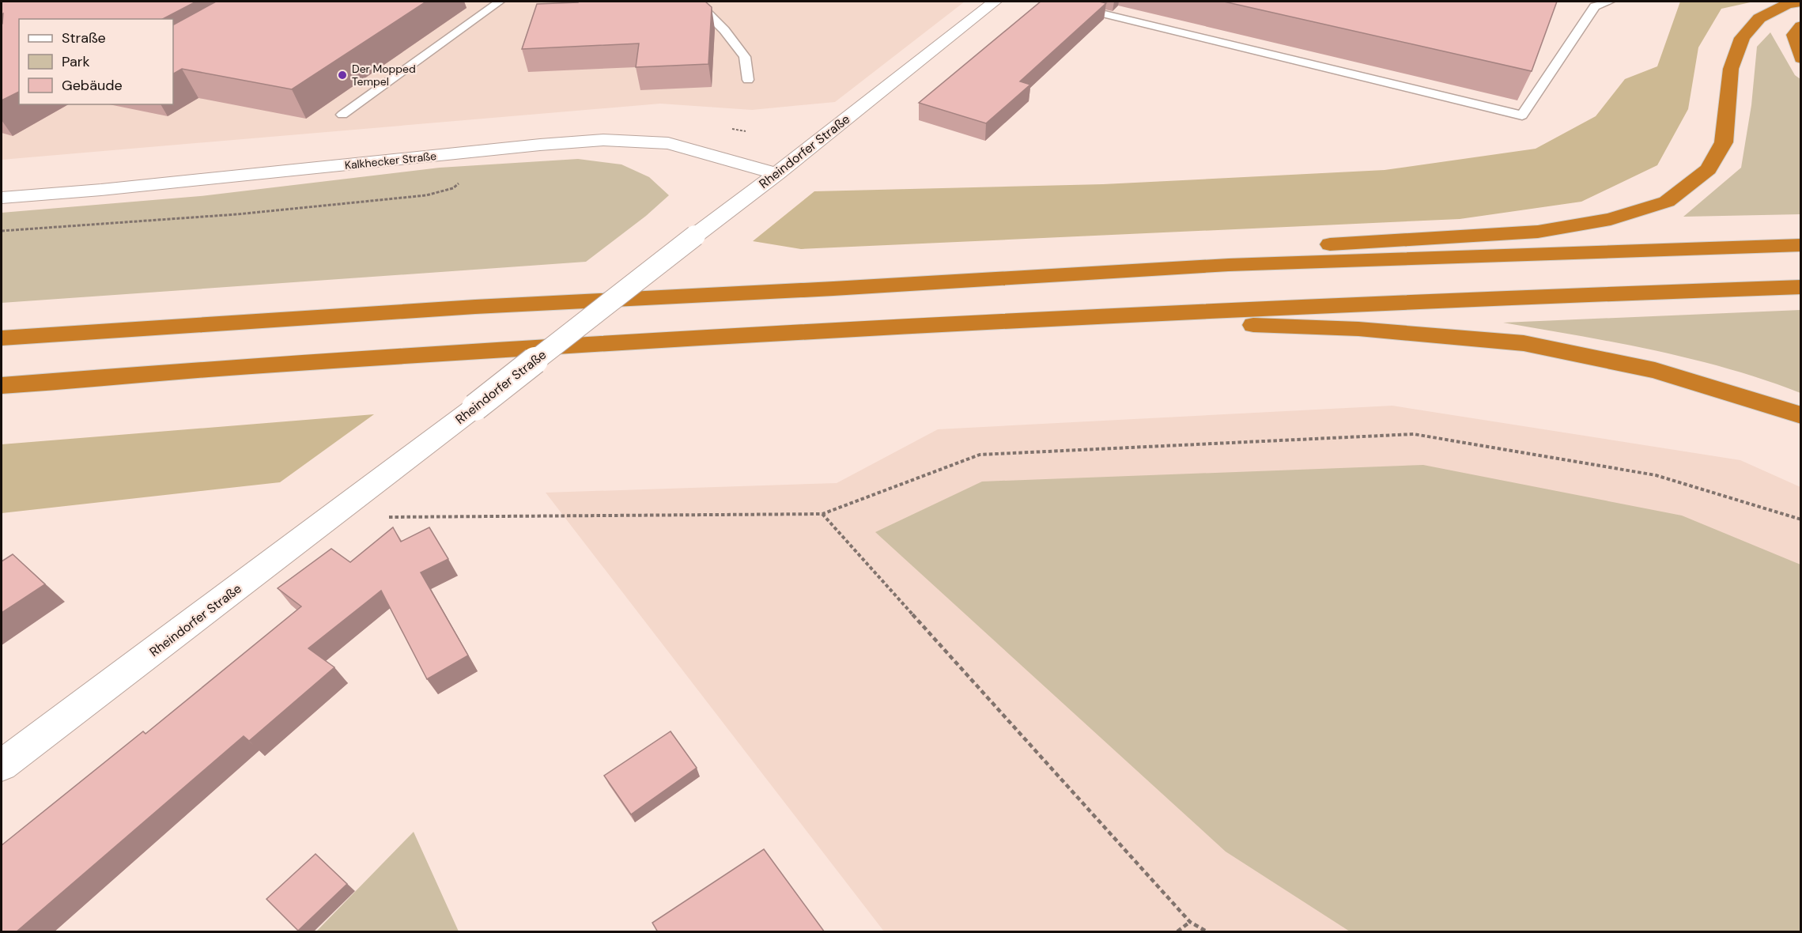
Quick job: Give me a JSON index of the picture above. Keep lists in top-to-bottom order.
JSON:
{
  "streets": {
    "main road": ["Rheindorfer Straße", "Kalkhecker Straße"]
  },
  "crossings": [
    ["Rheindorfer Straße", "Kalkhecker Straße"]
  ],
  "places": ["Der Mopped Tempel"],
  "legend": ["Straße", "Park", "Gebäude"]
}
